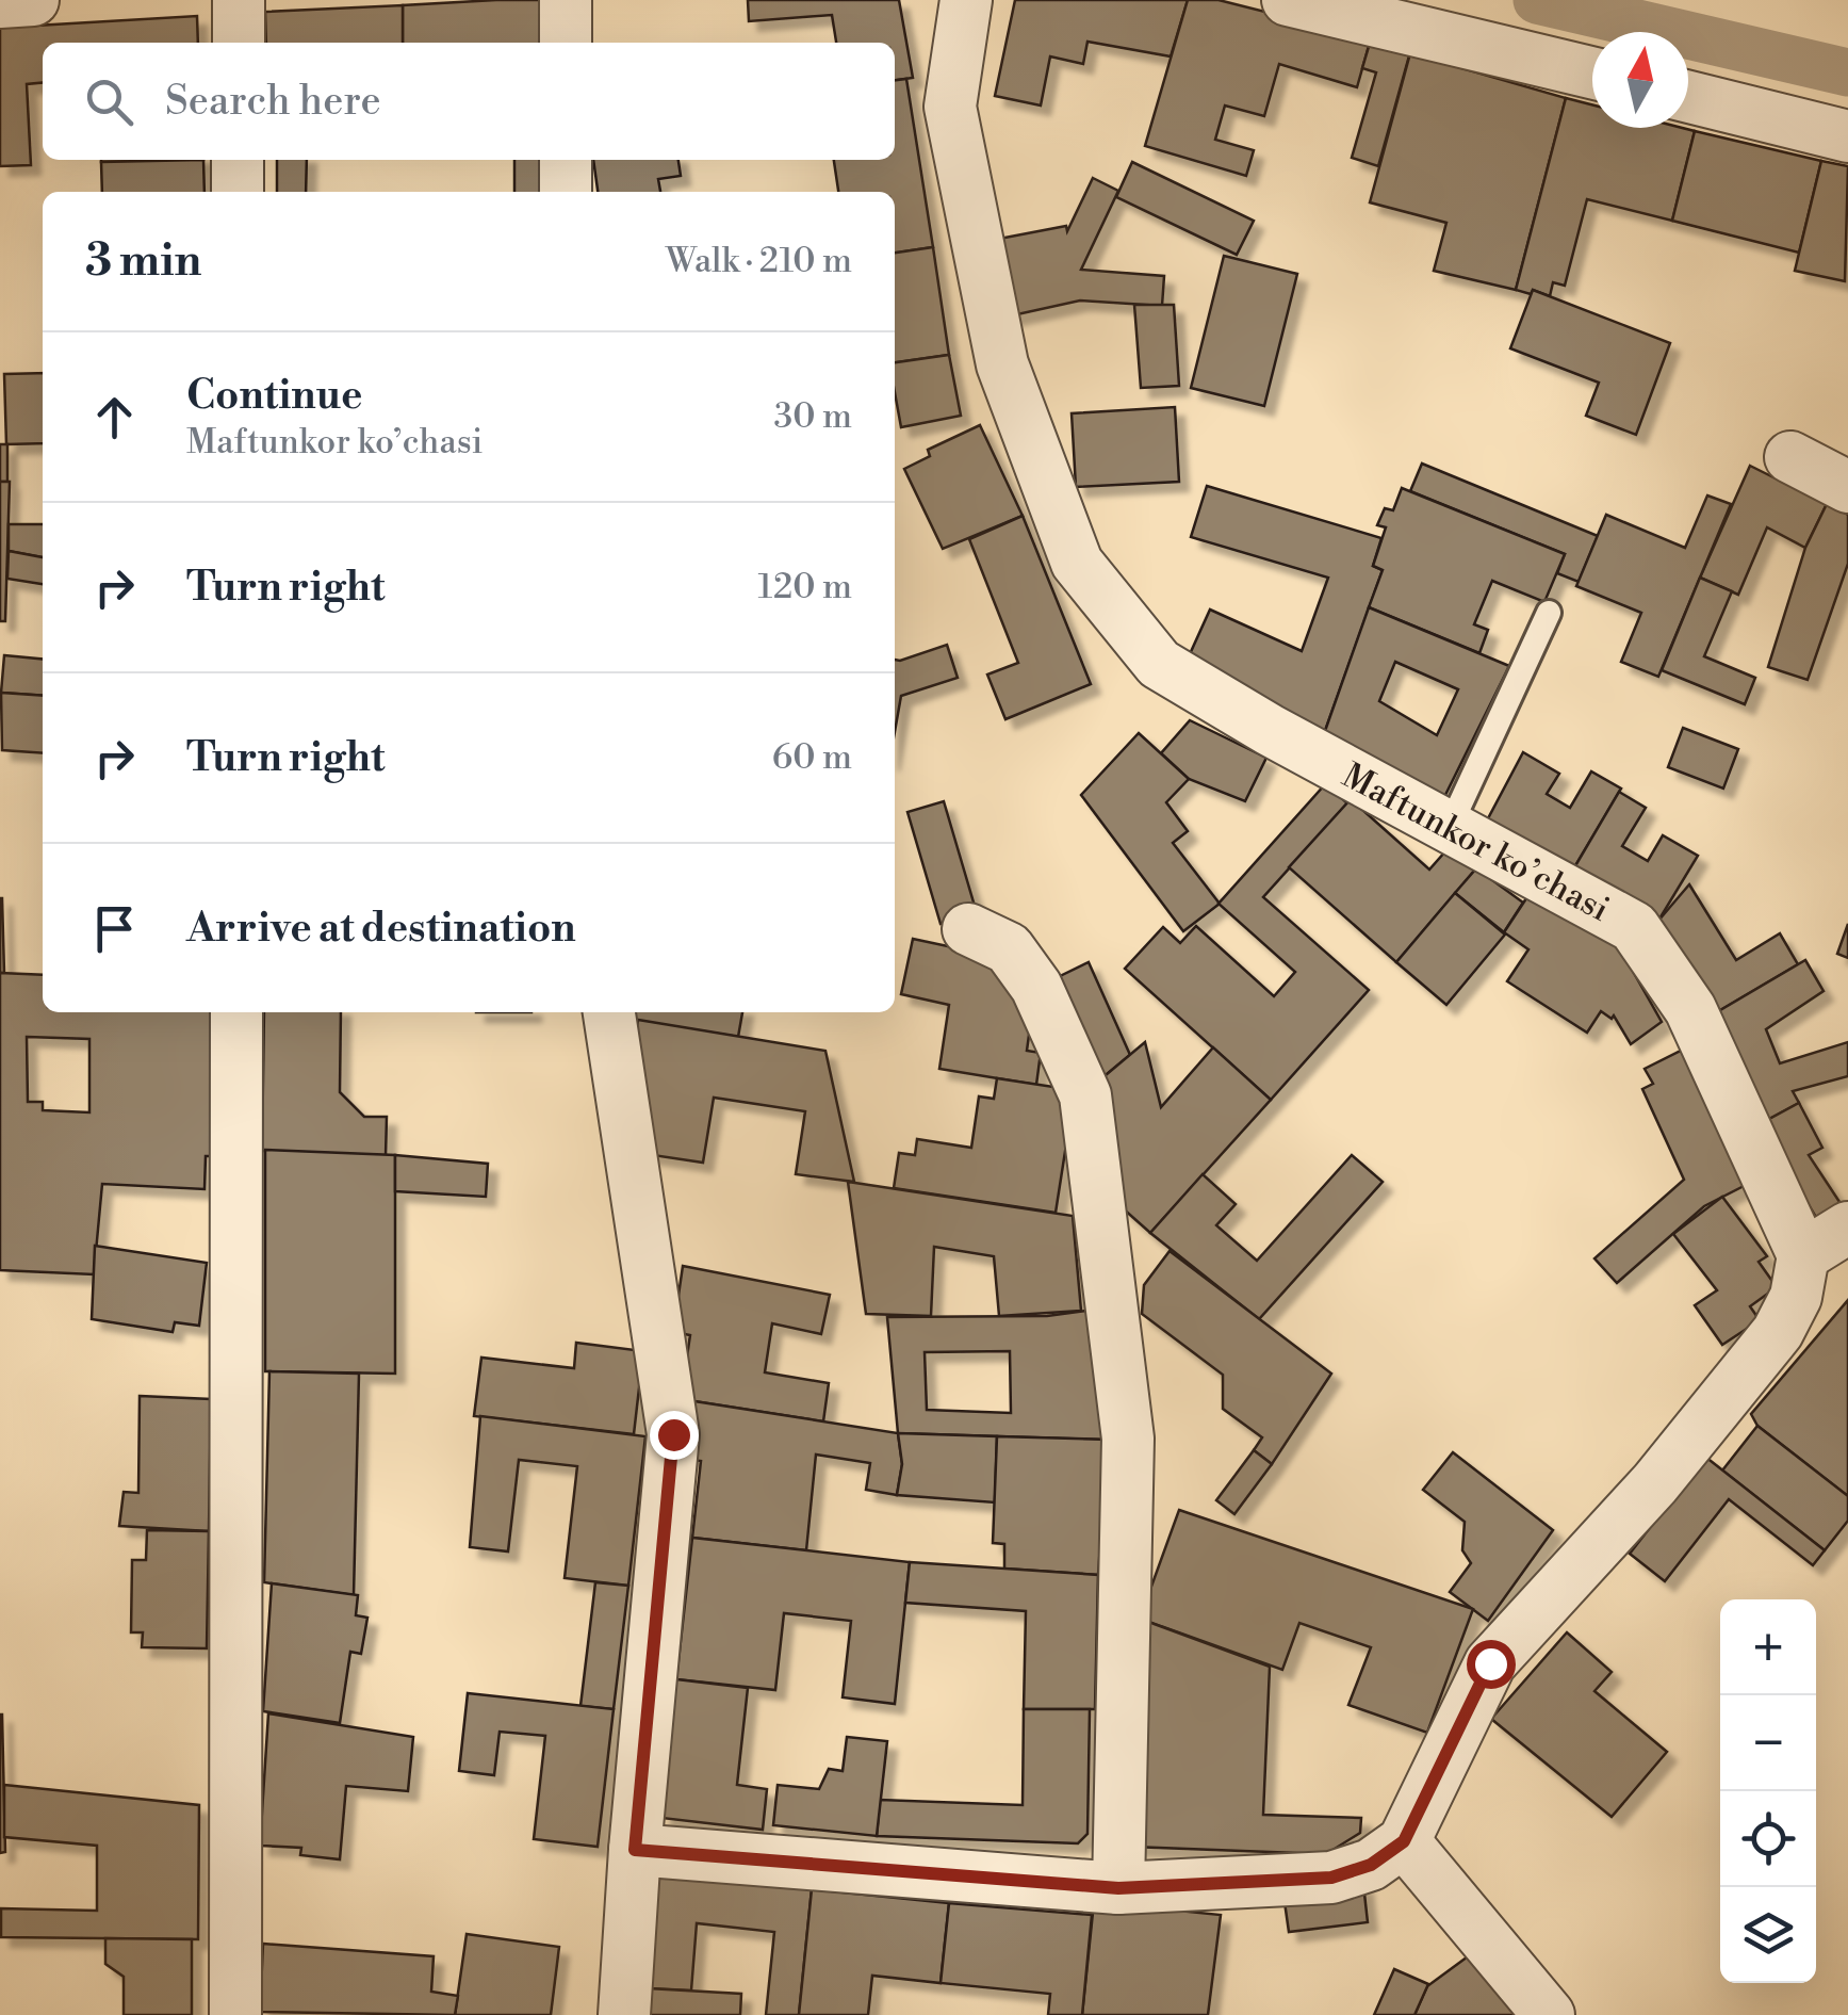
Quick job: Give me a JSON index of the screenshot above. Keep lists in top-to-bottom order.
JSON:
{
  "streets": {
    "street": ["Maftunkor ko’chasi"]
  },
  "north": "top",
  "page": {
    "search": "Search here",
    "heading": ["3 min", "Walk · 210 m"],
    "list": [
      ["Continue", "Maftunkor ko’chasi", "30 m"],
      ["Turn right", "120 m"],
      ["Turn right", "60 m"],
      "Arrive at destination"
    ],
    "map_buttons": ["+", "−"]
  }
}
